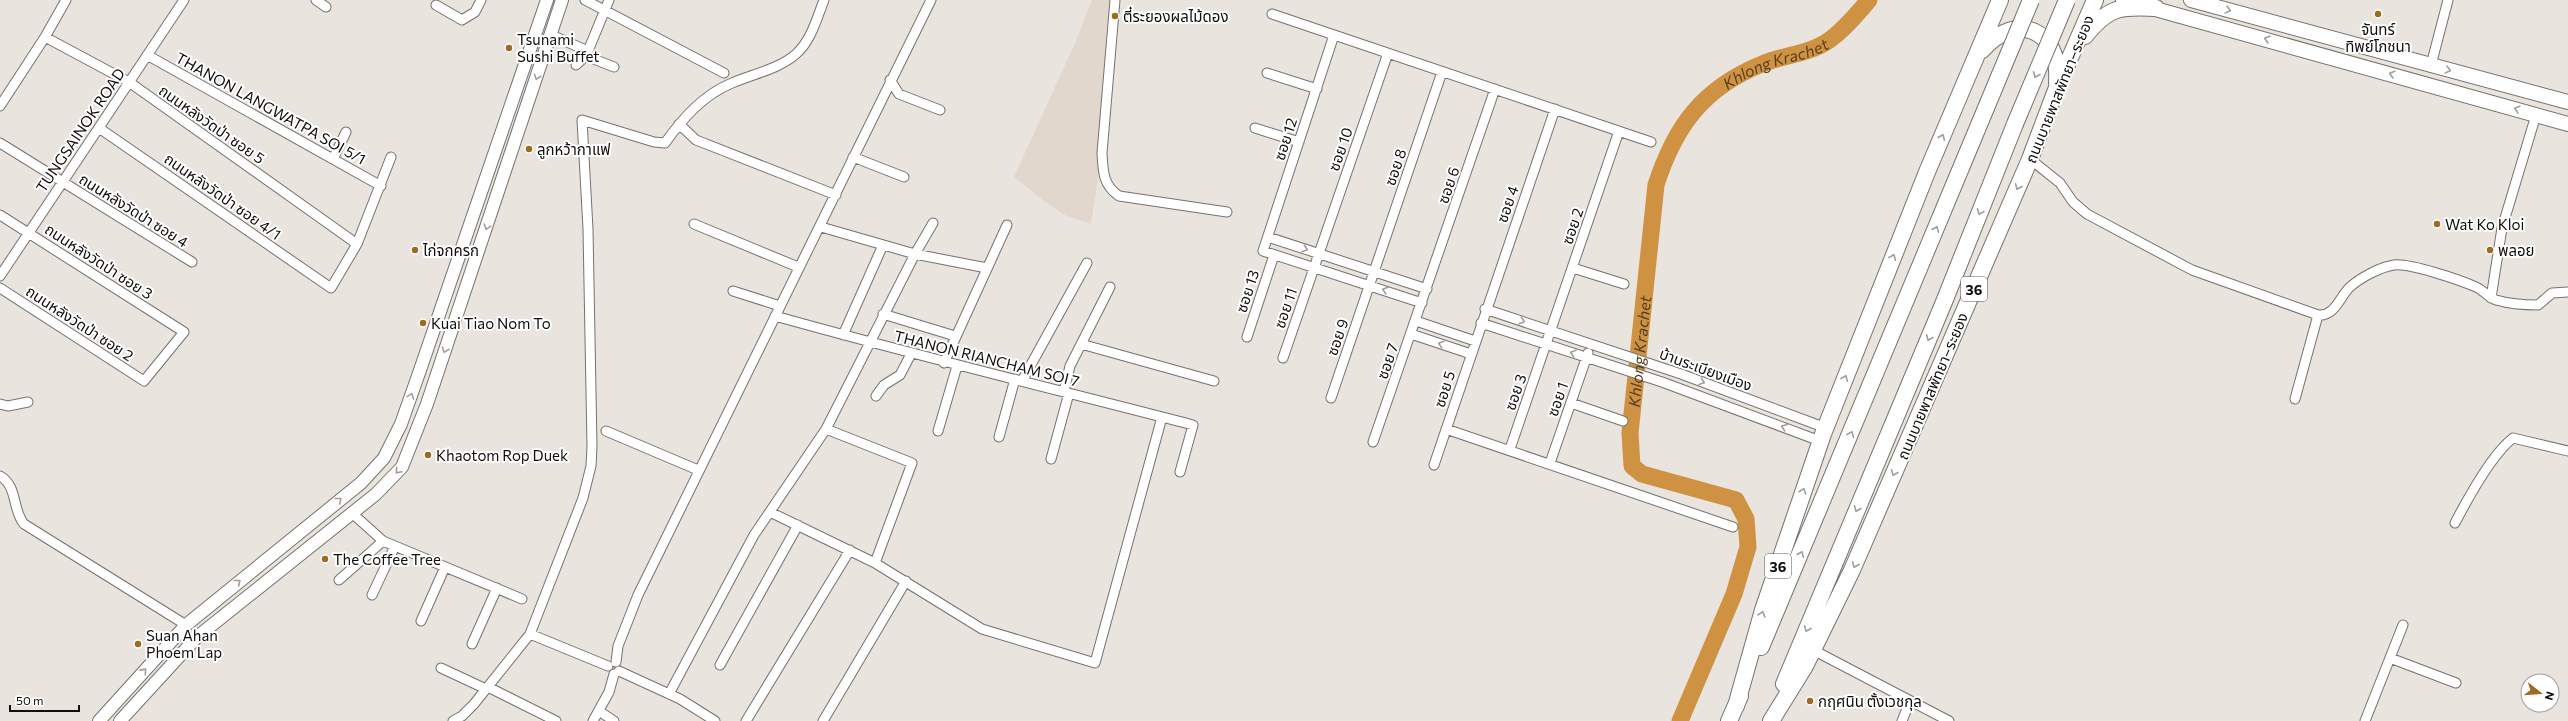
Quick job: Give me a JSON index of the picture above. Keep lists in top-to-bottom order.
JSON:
{
  "streets": {
    "highway": ["ถนนบายพาสพัทยา–ระยอง", "36"],
    "street": [
      "THANON LANGWATPA SOI 5/1",
      "ถนนหลังวัดป่า ซอย 5",
      "TUNGSAINOK ROAD",
      "ซอย 12",
      "ซอย 10",
      "ซอย 8",
      "ซอย 6",
      "ถนนหลังวัดป่า ซอย 4/1",
      "ซอย 4",
      "ถนนหลังวัดป่า ซอย 4",
      "ซอย 2",
      "ถนนหลังวัดป่า ซอย 3",
      "ซอย 13",
      "ซอย 11",
      "ถนนหลังวัดป่า ซอย 2",
      "ซอย 9",
      "THANON RIANCHAM SOI 7",
      "ซอย 7",
      "บ้านระเบียงเมือง",
      "ซอย 5",
      "ซอย 3",
      "ซอย 1"
    ]
  },
  "crossings": [
    ["THANON LANGWATPA SOI 5/1", "TUNGSAINOK ROAD"],
    ["ถนนหลังวัดป่า ซอย 5", "TUNGSAINOK ROAD"],
    ["ถนนหลังวัดป่า ซอย 5", "ถนนหลังวัดป่า ซอย 4/1"],
    ["TUNGSAINOK ROAD", "ถนนหลังวัดป่า ซอย 4/1"],
    ["TUNGSAINOK ROAD", "ถนนหลังวัดป่า ซอย 4"],
    ["TUNGSAINOK ROAD", "ถนนหลังวัดป่า ซอย 3"],
    ["ซอย 12", "ซอย 13"],
    ["ซอย 10", "ซอย 11"],
    ["ซอย 8", "ซอย 9"],
    ["ซอย 6", "ซอย 7"],
    ["ซอย 4", "บ้านระเบียงเมือง"],
    ["ซอย 4", "ซอย 5"],
    ["ซอย 2", "บ้านระเบียงเมือง"],
    ["ซอย 2", "ซอย 3"],
    ["ถนนหลังวัดป่า ซอย 3", "ถนนหลังวัดป่า ซอย 2"],
    ["36", "บ้านระเบียงเมือง"],
    ["บ้านระเบียงเมือง", "ซอย 5"],
    ["บ้านระเบียงเมือง", "ซอย 3"],
    ["บ้านระเบียงเมือง", "ซอย 1"]
  ],
  "water": ["Khlong Krachet"],
  "places": [
    "จันทร์ ทิพย์โภชนา",
    "ตี๋ระยองผลไม้ดอง",
    "Tsunami Sushi Buffet",
    "ลูกหว้ากาแฟ",
    "Wat Ko Kloi",
    "ไก่จกครก",
    "พลอย",
    "Kuai Tiao Nom To",
    "Khaotom Rop Duek",
    "The Coffee Tree",
    "Suan Ahan Phoem Lap",
    "กฤศนิน ตั้งเวชกุล"
  ],
  "scale_bar": "50 m",
  "north": "right"
}
